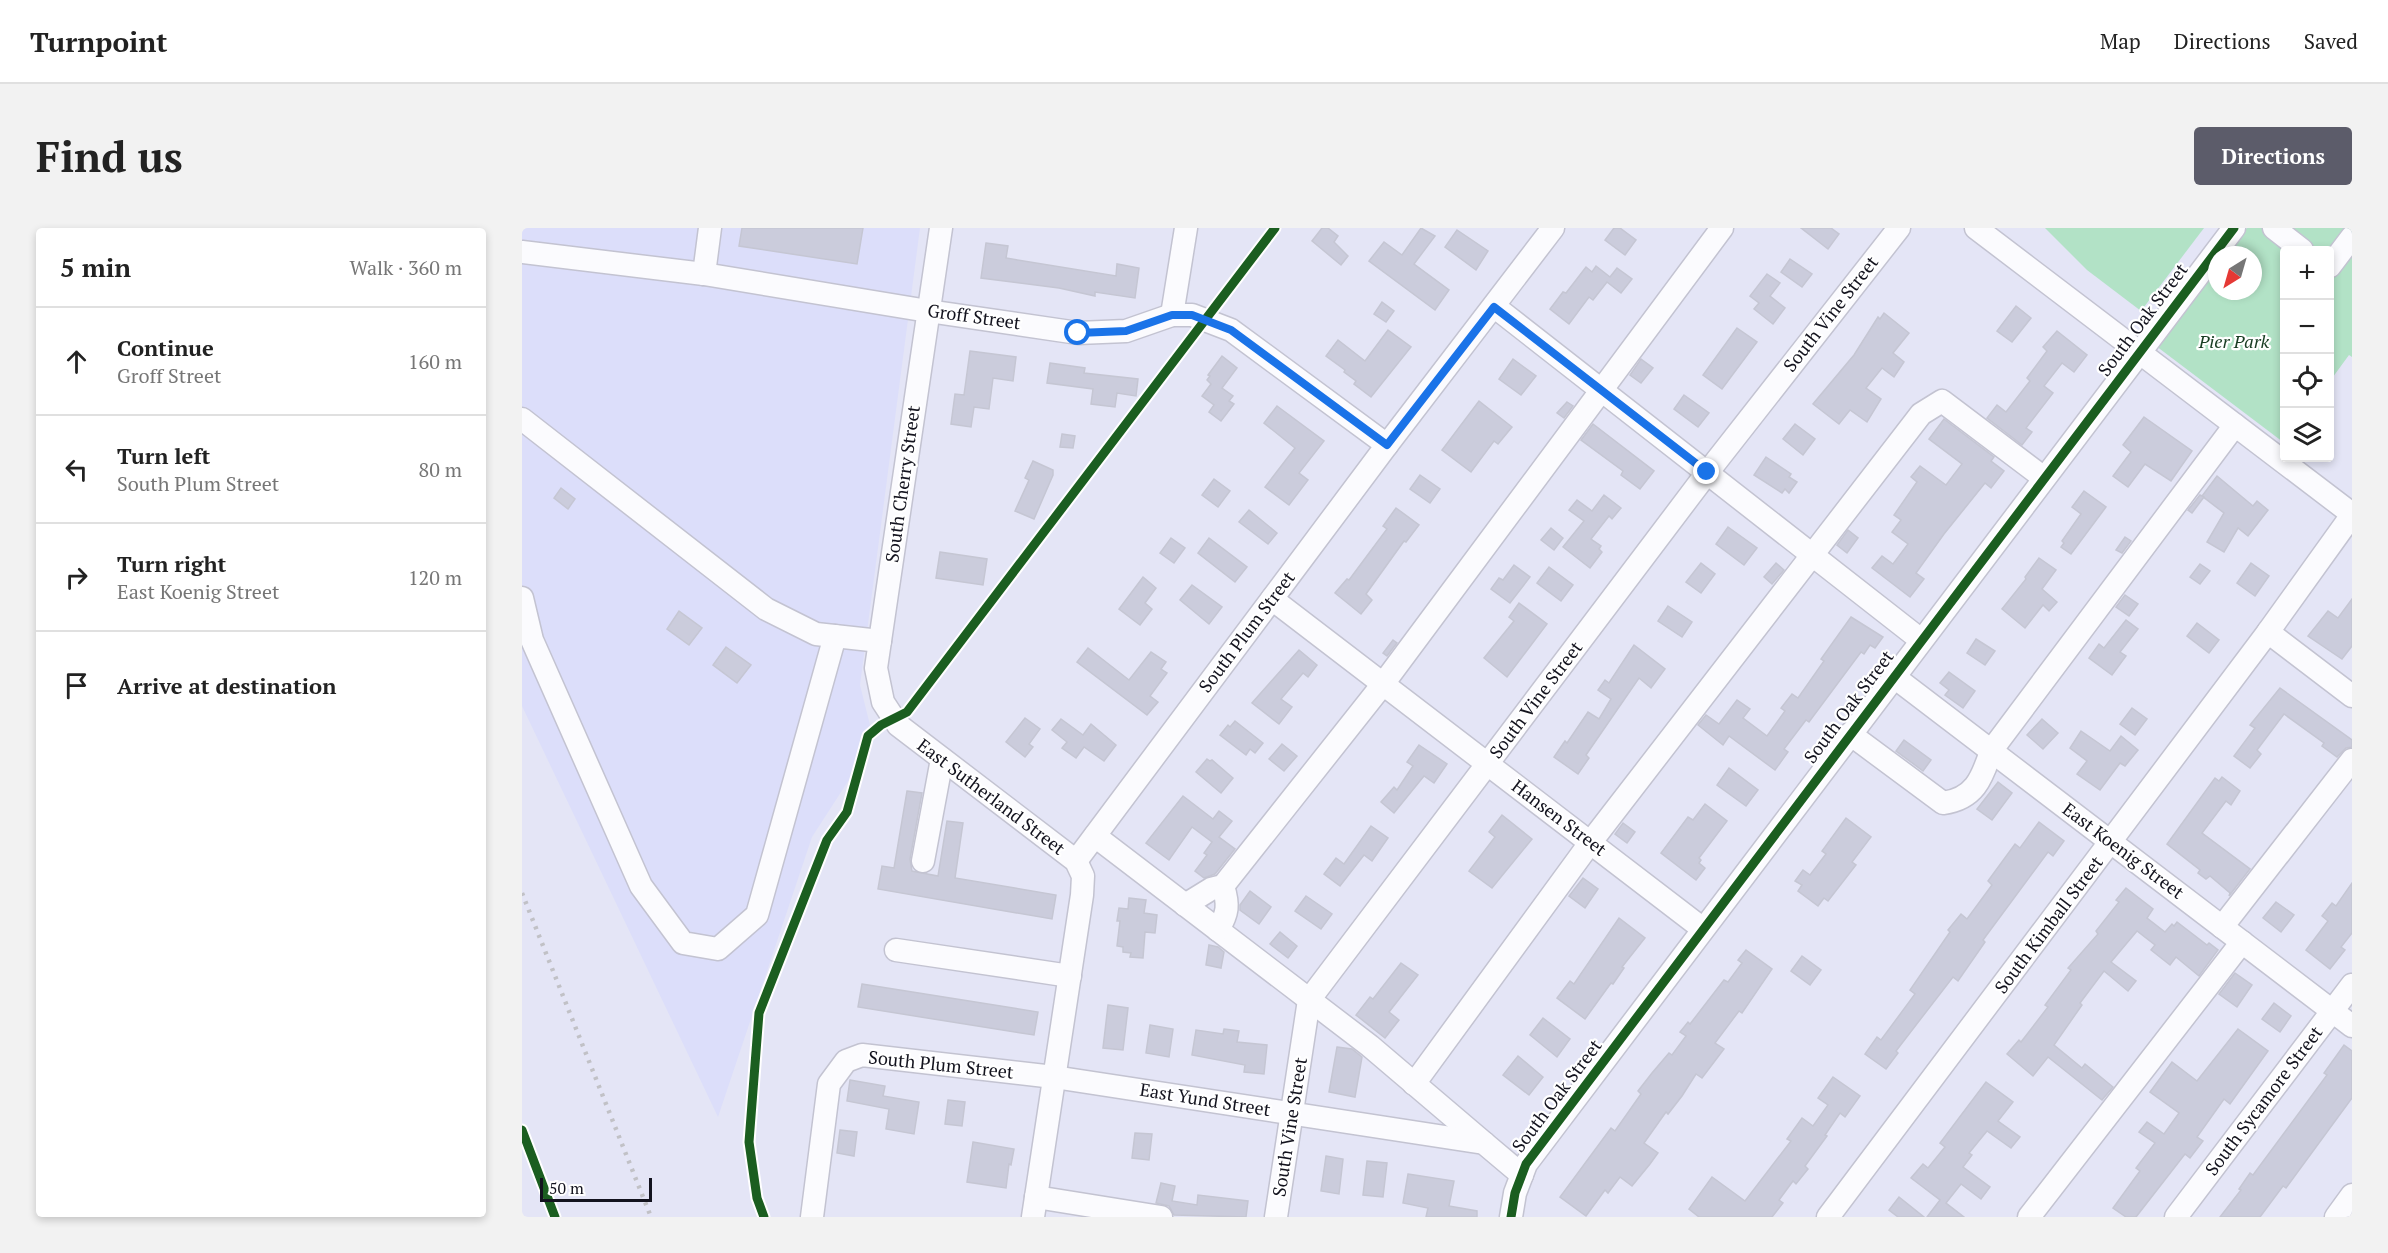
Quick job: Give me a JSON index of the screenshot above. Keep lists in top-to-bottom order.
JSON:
{
  "streets": {
    "street": [
      "South Vine Street",
      "Groff Street",
      "South Oak Street",
      "South Cherry Street",
      "South Plum Street",
      "East Sutherland Street",
      "Hansen Street",
      "East Koenig Street",
      "South Kimball Street",
      "East Yund Street",
      "South Sycamore Street"
    ]
  },
  "crossings": [
    ["South Vine Street", "Hansen Street"],
    ["South Vine Street", "East Yund Street"],
    ["Groff Street", "South Cherry Street"],
    ["Groff Street", "South Plum Street"],
    ["South Oak Street", "Hansen Street"],
    ["South Oak Street", "East Koenig Street"],
    ["South Cherry Street", "East Sutherland Street"],
    ["South Plum Street", "East Sutherland Street"],
    ["South Plum Street", "Hansen Street"],
    ["South Plum Street", "East Yund Street"],
    ["East Koenig Street", "South Kimball Street"],
    ["East Koenig Street", "South Sycamore Street"]
  ],
  "parks": ["Pier Park"],
  "scale_bar": "50 m",
  "north": "bottom left",
  "page": {
    "header": "Turnpoint",
    "nav": ["Map", "Directions", "Saved"],
    "buttons": "Directions",
    "title": "Find us",
    "heading": ["5 min", "Walk · 360 m"],
    "map_buttons": ["+", "−"],
    "list": [
      ["Continue", "Groff Street", "160 m"],
      ["Turn left", "South Plum Street", "80 m"],
      ["Turn right", "East Koenig Street", "120 m"],
      "Arrive at destination"
    ],
    "scale": "50 m"
  }
}
